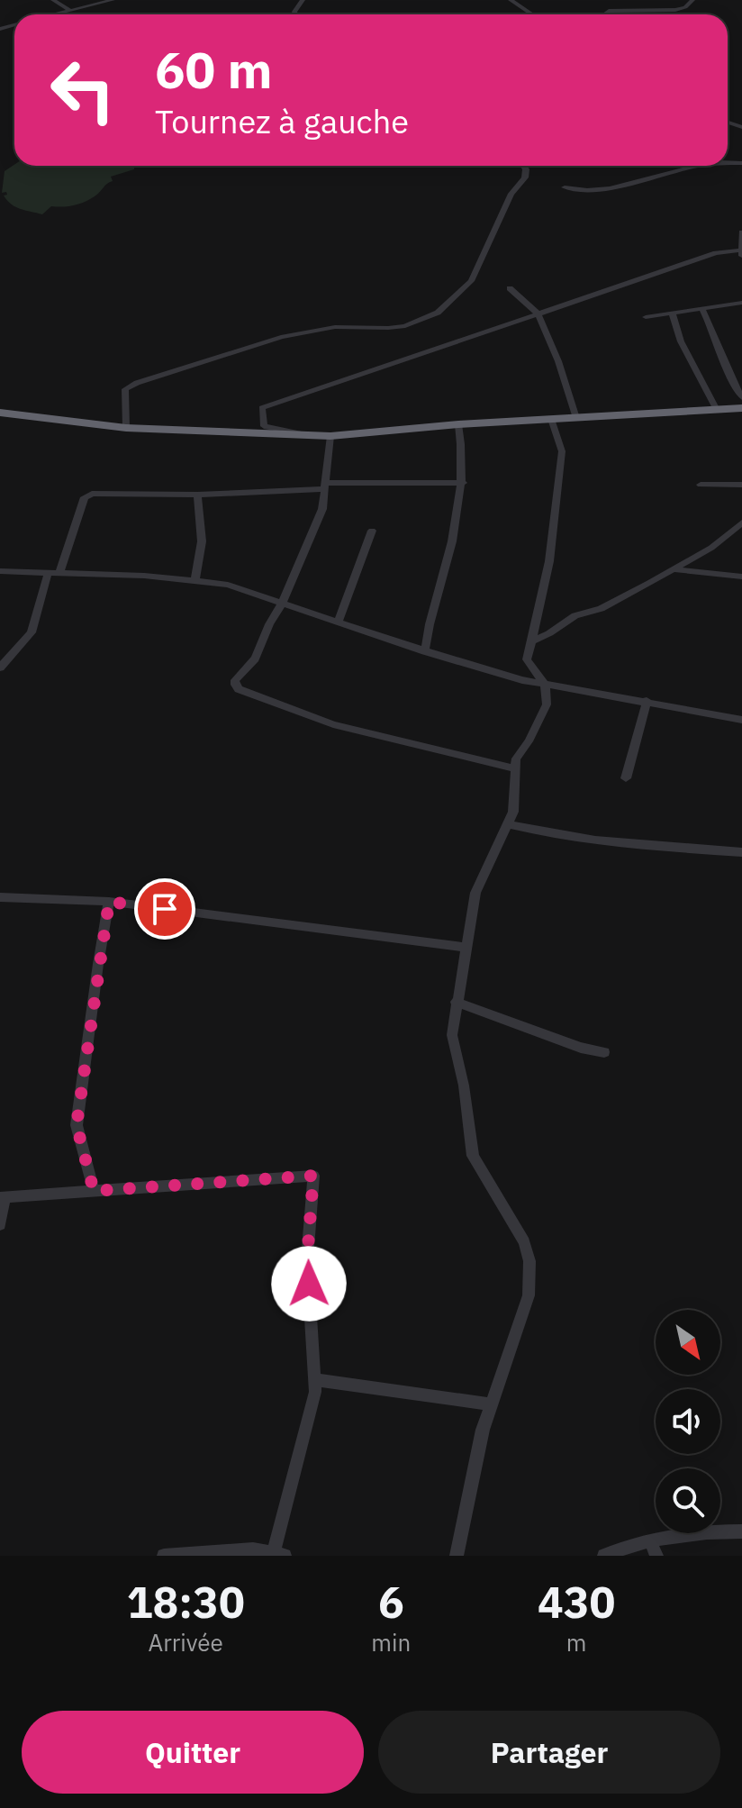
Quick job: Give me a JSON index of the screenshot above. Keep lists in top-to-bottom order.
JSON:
{
  "north": "bottom right",
  "page": {
    "turn": ["60 m", "Tournez à gauche"],
    "eta": [
      "18:30",
      "Arrivée",
      "6",
      "min",
      "430",
      "m"
    ],
    "buttons": ["Quitter", "Partager"]
  }
}
